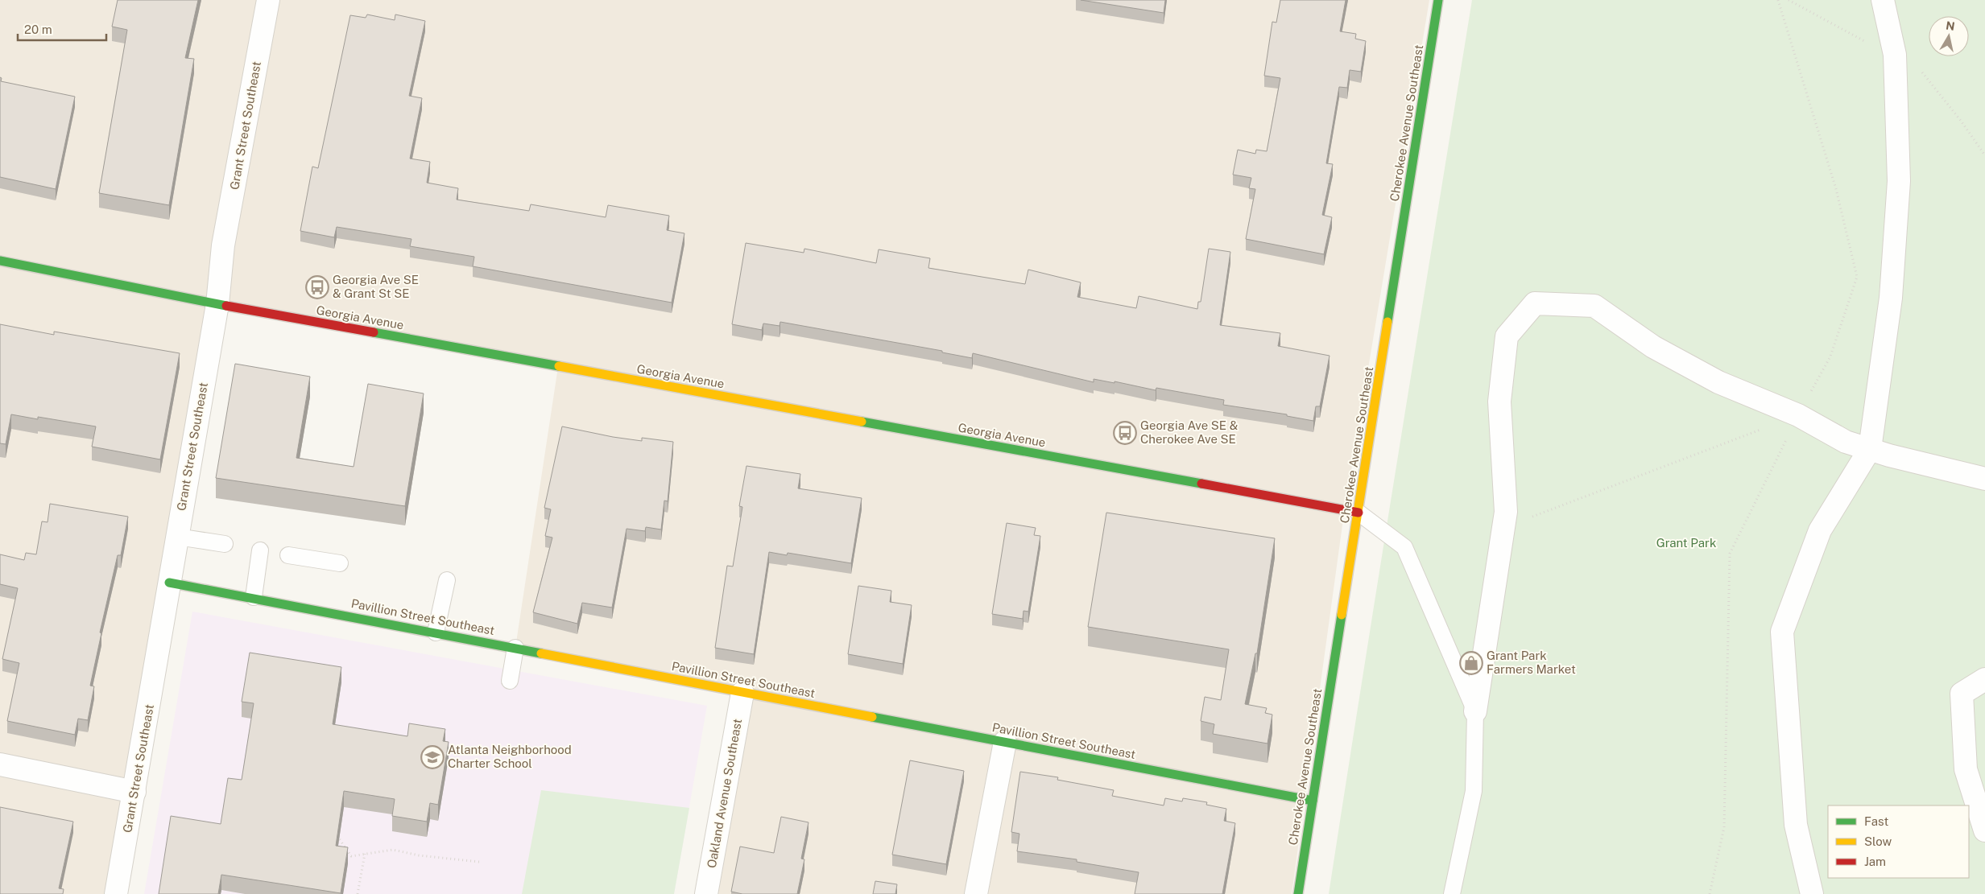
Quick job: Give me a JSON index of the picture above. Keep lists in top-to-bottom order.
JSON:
{
  "streets": {
    "street": [
      "Cherokee Avenue Southeast",
      "Grant Street Southeast",
      "Georgia Avenue",
      "Pavillion Street Southeast",
      "Oakland Avenue Southeast"
    ]
  },
  "crossings": [
    ["Cherokee Avenue Southeast", "Georgia Avenue"],
    ["Cherokee Avenue Southeast", "Pavillion Street Southeast"],
    ["Grant Street Southeast", "Georgia Avenue"],
    ["Grant Street Southeast", "Pavillion Street Southeast"],
    ["Pavillion Street Southeast", "Oakland Avenue Southeast"]
  ],
  "parks": ["Grant Park"],
  "places": {
    "bus stop": ["Georgia Ave SE & Grant St SE", "Georgia Ave SE & Cherokee Ave SE"],
    "shop": ["Grant Park Farmers Market"],
    "school or university": ["Atlanta Neighborhood Charter School"]
  },
  "legend": ["Fast", "Slow", "Jam"],
  "scale_bar": "20 m",
  "north": "top"
}
